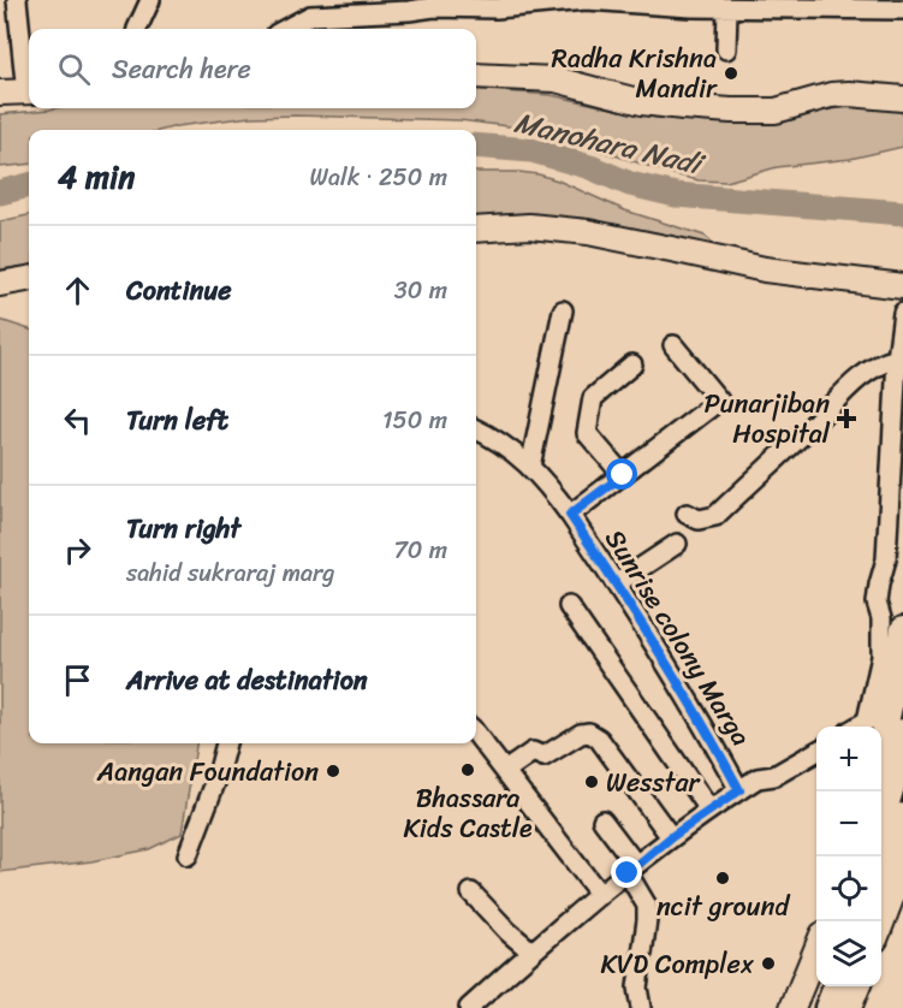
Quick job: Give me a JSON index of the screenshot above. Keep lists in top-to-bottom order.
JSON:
{
  "streets": {
    "street": ["Sunrise colony Marga"]
  },
  "water": ["Manohara Nadi"],
  "places": {
    "other": [
      "Radha Krishna Mandir",
      "Bhassara Kids Castle",
      "Aangan Foundation",
      "Wesstar",
      "ncit ground",
      "KVD Complex"
    ],
    "health": ["Punarjiban Hospital"]
  },
  "page": {
    "search": "Search here",
    "heading": ["4 min", "Walk · 250 m"],
    "list": [
      ["Continue", "30 m"],
      ["Turn left", "150 m"],
      ["Turn right", "sahid sukraraj marg", "70 m"],
      "Arrive at destination"
    ],
    "map_buttons": ["+", "−"]
  }
}
